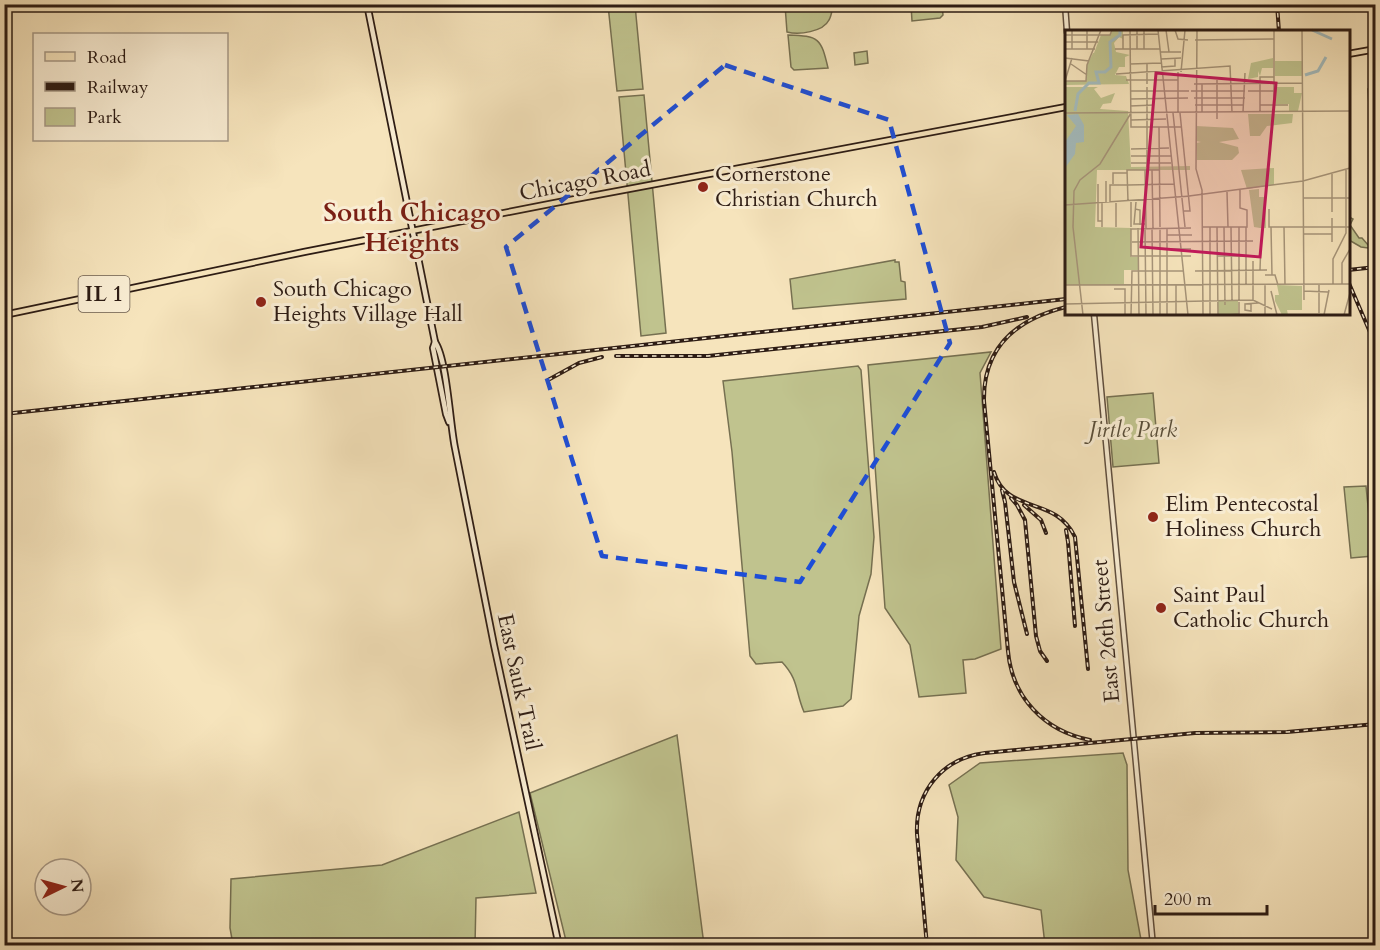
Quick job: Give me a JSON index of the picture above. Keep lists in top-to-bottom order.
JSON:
{
  "streets": {
    "main road": ["Chicago Road", "IL 1", "East Sauk Trail"],
    "street": ["East 26th Street"]
  },
  "crossings": [
    ["Chicago Road", "East Sauk Trail"]
  ],
  "districts": ["South Chicago Heights"],
  "parks": ["Jirtle Park"],
  "places": [
    "Cornerstone Christian Church",
    "South Chicago Heights Village Hall",
    "Elim Pentecostal Holiness Church",
    "Saint Paul Catholic Church"
  ],
  "legend": ["Road", "Railway", "Park"],
  "scale_bar": "200 m",
  "north": "right"
}
